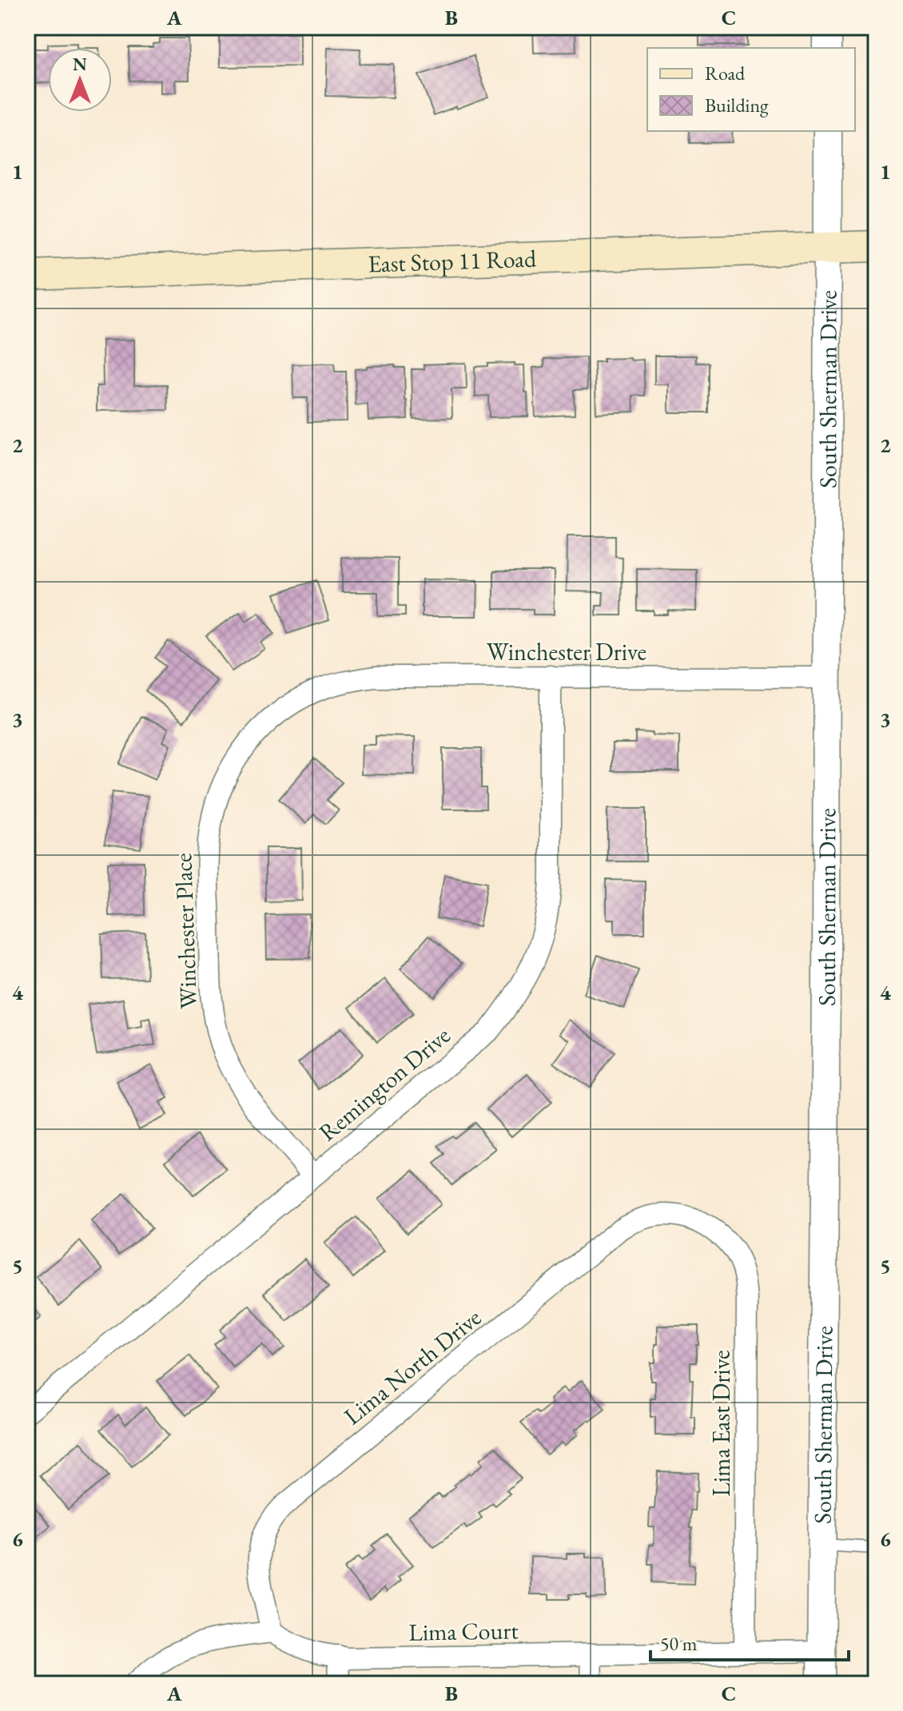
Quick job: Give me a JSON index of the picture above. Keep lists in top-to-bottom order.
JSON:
{
  "streets": {
    "main road": ["East Stop 11 Road"],
    "street": [
      "South Sherman Drive",
      "Winchester Drive",
      "Winchester Place",
      "Remington Drive",
      "Lima North Drive",
      "Lima East Drive",
      "Lima Court"
    ]
  },
  "crossings": [
    ["East Stop 11 Road", "South Sherman Drive"],
    ["South Sherman Drive", "Winchester Drive"],
    ["South Sherman Drive", "Lima Court"],
    ["Winchester Drive", "Winchester Place"],
    ["Winchester Drive", "Remington Drive"],
    ["Winchester Place", "Remington Drive"],
    ["Lima North Drive", "Lima East Drive"],
    ["Lima North Drive", "Lima Court"],
    ["Lima East Drive", "Lima Court"]
  ],
  "legend": ["Road", "Building"],
  "scale_bar": "50 m",
  "north": "top",
  "grid": {
    "columns": ["A", "B", "C"],
    "rows": [
      "1",
      "2",
      "3",
      "4",
      "5",
      "6"
    ]
  }
}
